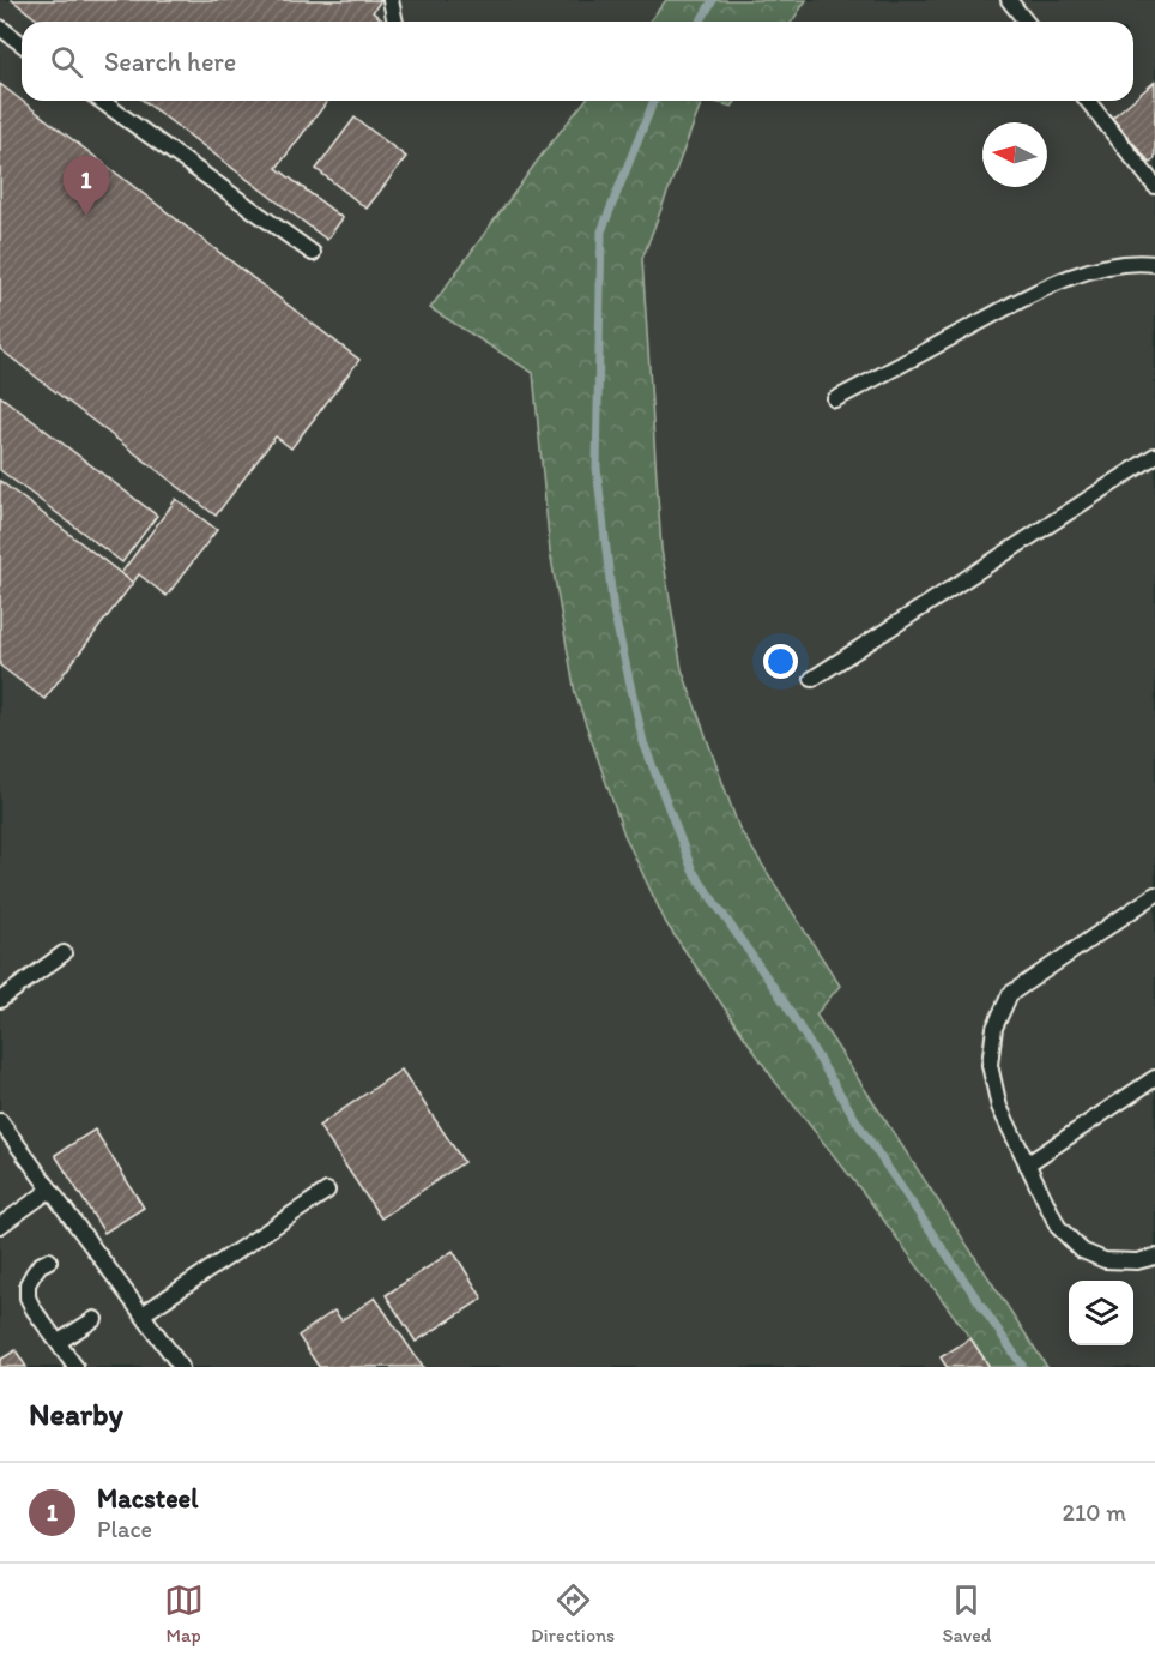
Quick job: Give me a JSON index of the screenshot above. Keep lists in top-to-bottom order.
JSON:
{
  "north": "left",
  "page": {
    "search": "Search here",
    "pins": "1",
    "heading": "Nearby",
    "list": [
      {
        "mark": "1",
        "name": "Macsteel",
        "note": "Place",
        "value": "210 m"
      }
    ],
    "nav": ["Map", "Directions", "Saved"]
  }
}
